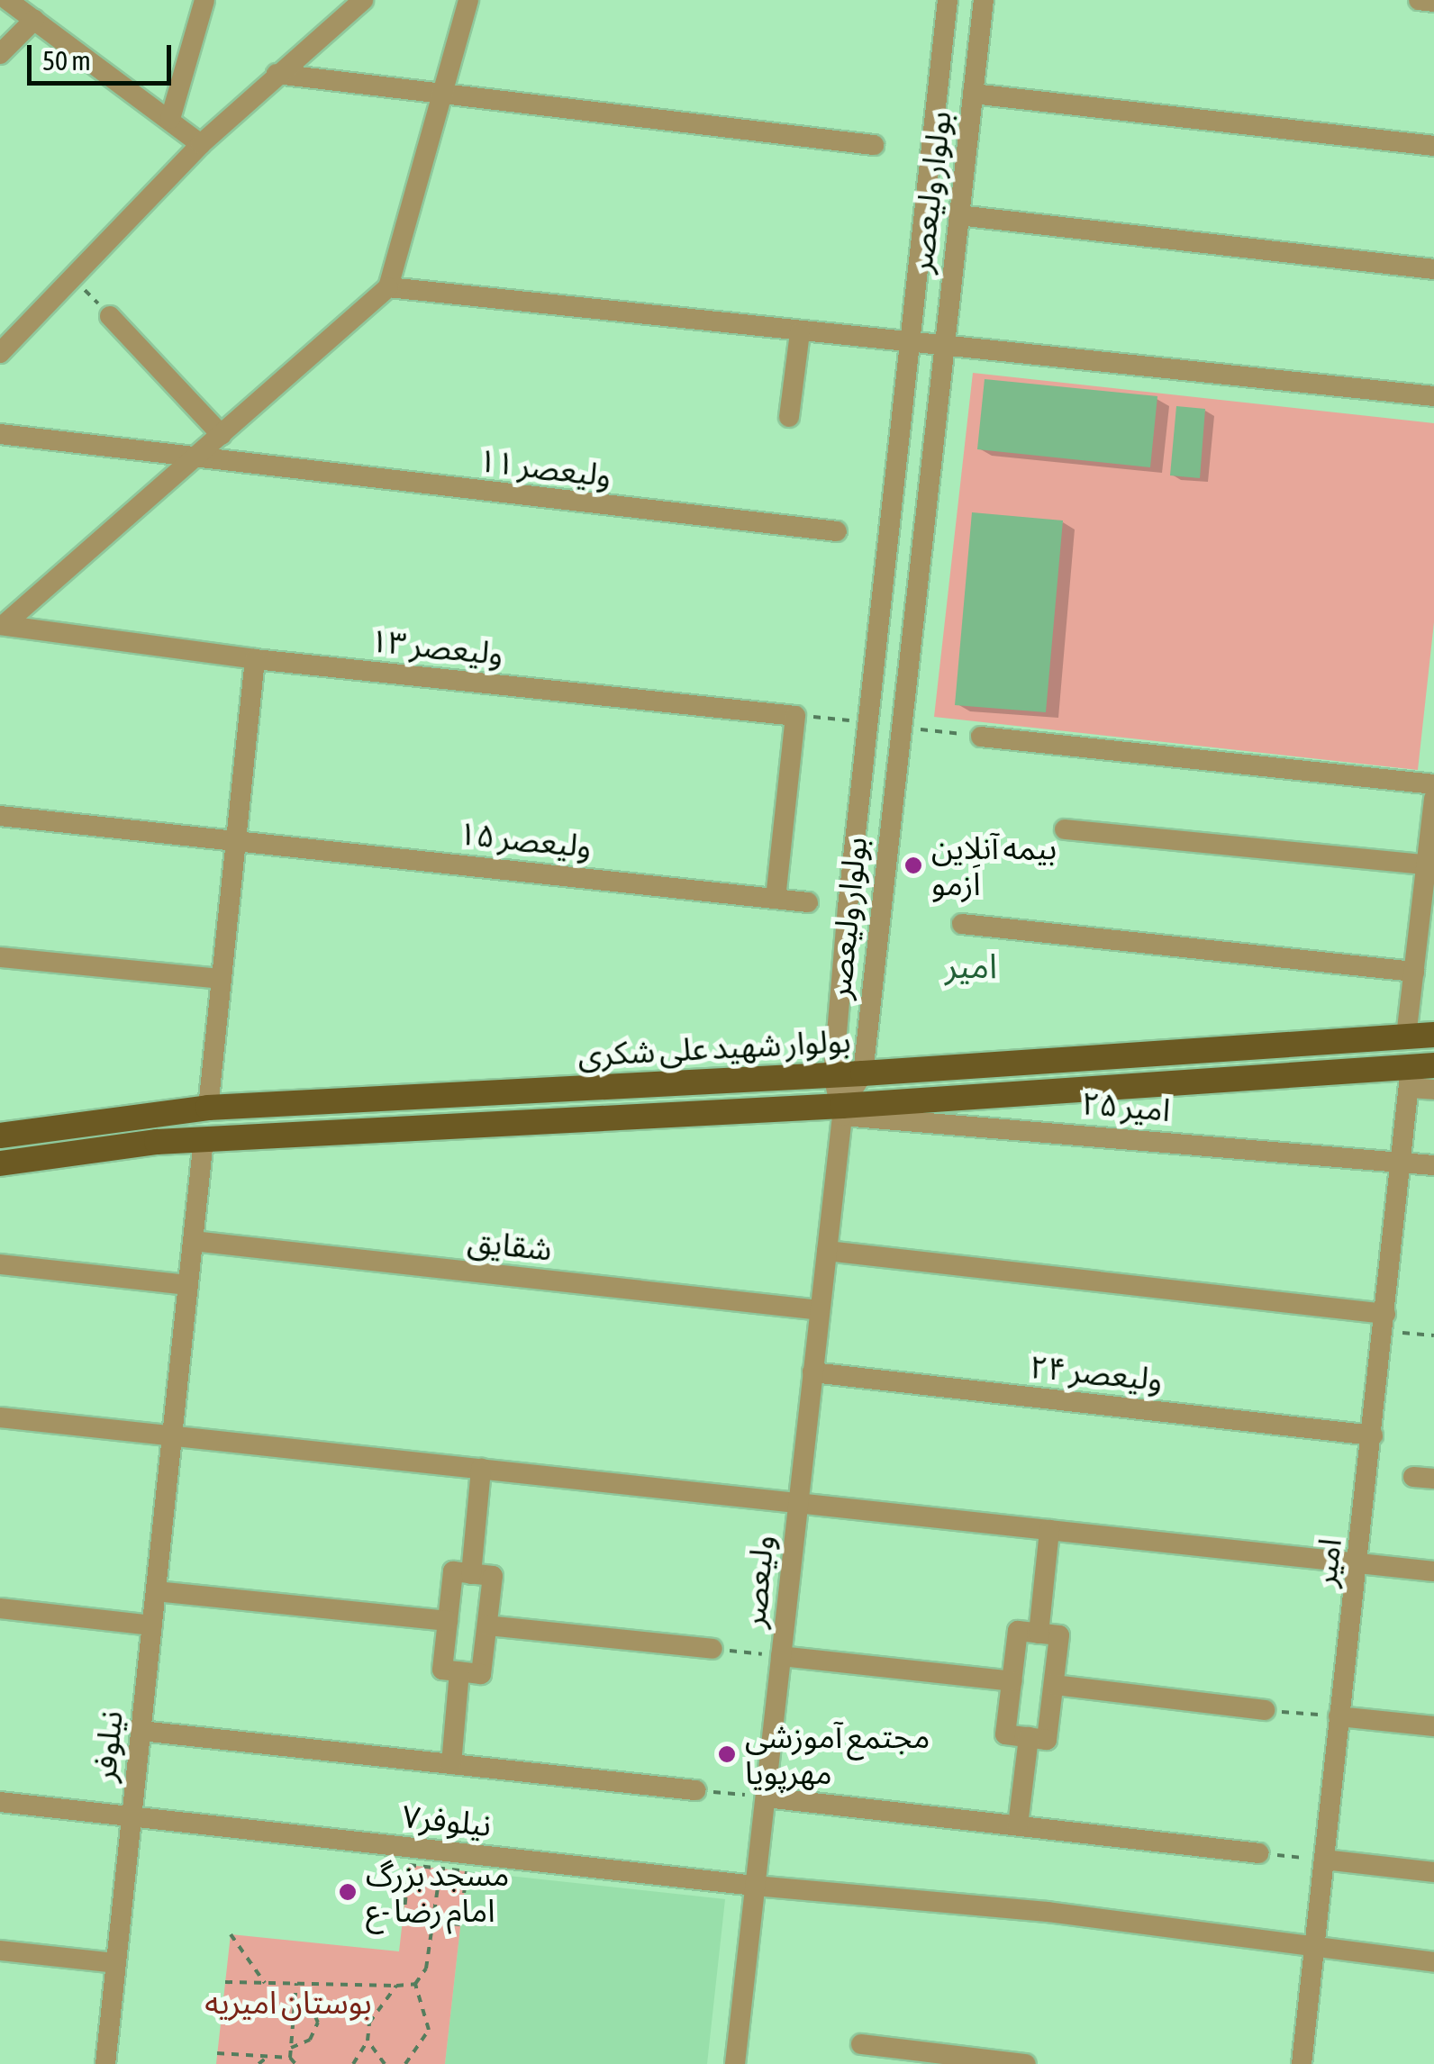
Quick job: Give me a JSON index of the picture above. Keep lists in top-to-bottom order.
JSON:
{
  "streets": {
    "main road": ["بولوار شهید علی شکری"],
    "street": [
      "بولوار ولیعصر",
      "ولیعصر ۱۱",
      "ولیعصر ۱۳",
      "ولیعصر ۱۵",
      "امیر ۲۵",
      "شقایق",
      "ولیعصر ۲۴",
      "امیر",
      "ولیعصر",
      "نیلوفر",
      "نیلوفر۷"
    ]
  },
  "crossings": [
    ["بولوار ولیعصر", "بولوار شهید علی شکری"],
    ["بولوار ولیعصر", "امیر ۲۵"],
    ["بولوار ولیعصر", "ولیعصر"],
    ["بولوار شهید علی شکری", "امیر ۲۵"],
    ["بولوار شهید علی شکری", "امیر"],
    ["بولوار شهید علی شکری", "ولیعصر"],
    ["بولوار شهید علی شکری", "نیلوفر"],
    ["امیر ۲۵", "امیر"],
    ["امیر ۲۵", "ولیعصر"],
    ["شقایق", "ولیعصر"],
    ["شقایق", "نیلوفر"],
    ["ولیعصر ۲۴", "امیر"],
    ["ولیعصر ۲۴", "ولیعصر"],
    ["امیر", "نیلوفر۷"],
    ["ولیعصر", "نیلوفر۷"],
    ["نیلوفر", "نیلوفر۷"]
  ],
  "districts": ["امیر"],
  "parks": ["بوستان امیریه"],
  "places": ["بیمه آنلاین اَزمو", "مجتمع آموزشی مهرپویا", "مسجد بزرگ امام رضا -ع"],
  "scale_bar": "50 m"
}
